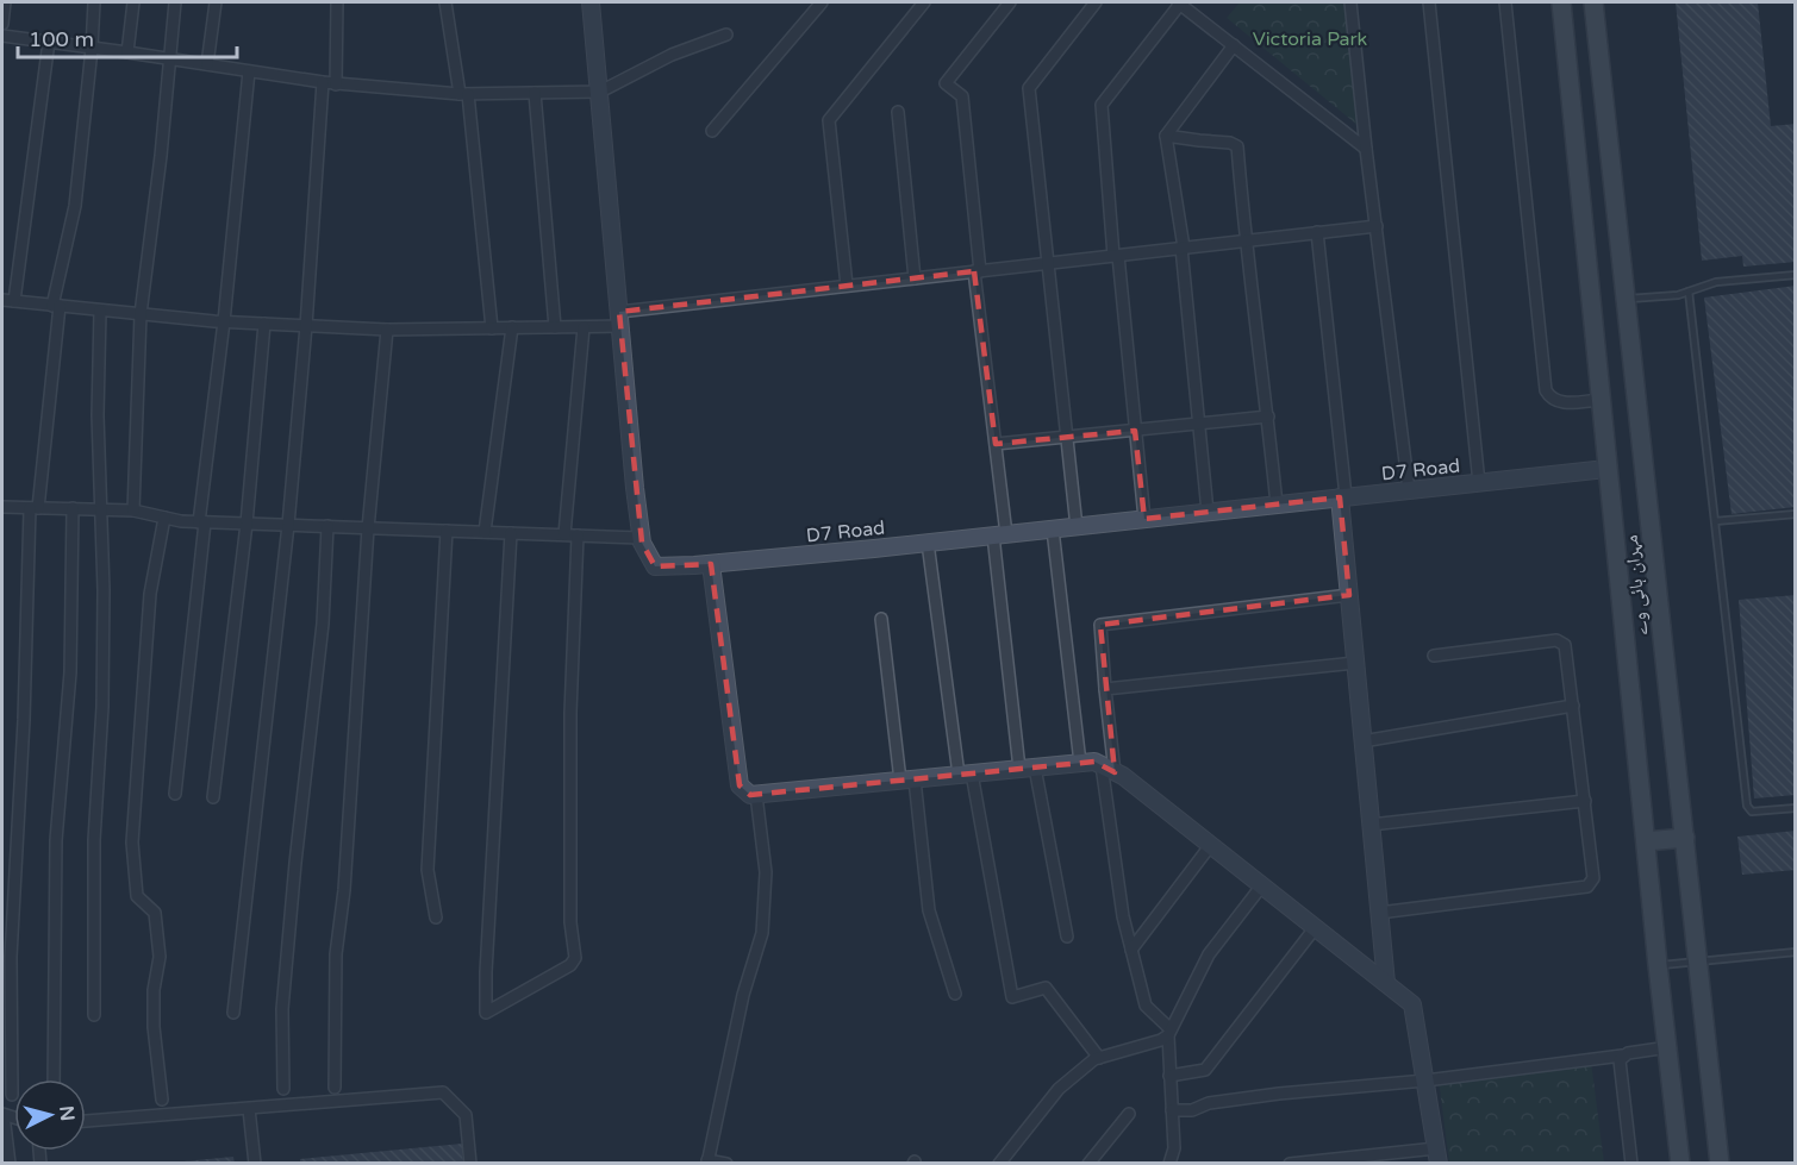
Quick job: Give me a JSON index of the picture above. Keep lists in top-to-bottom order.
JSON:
{
  "streets": {
    "main road": ["مہران ہائی وے"],
    "street": ["D7 Road"]
  },
  "crossings": [
    ["D7 Road", "مہران ہائی وے"]
  ],
  "parks": ["Victoria Park"],
  "scale_bar": "100 m",
  "north": "right"
}
